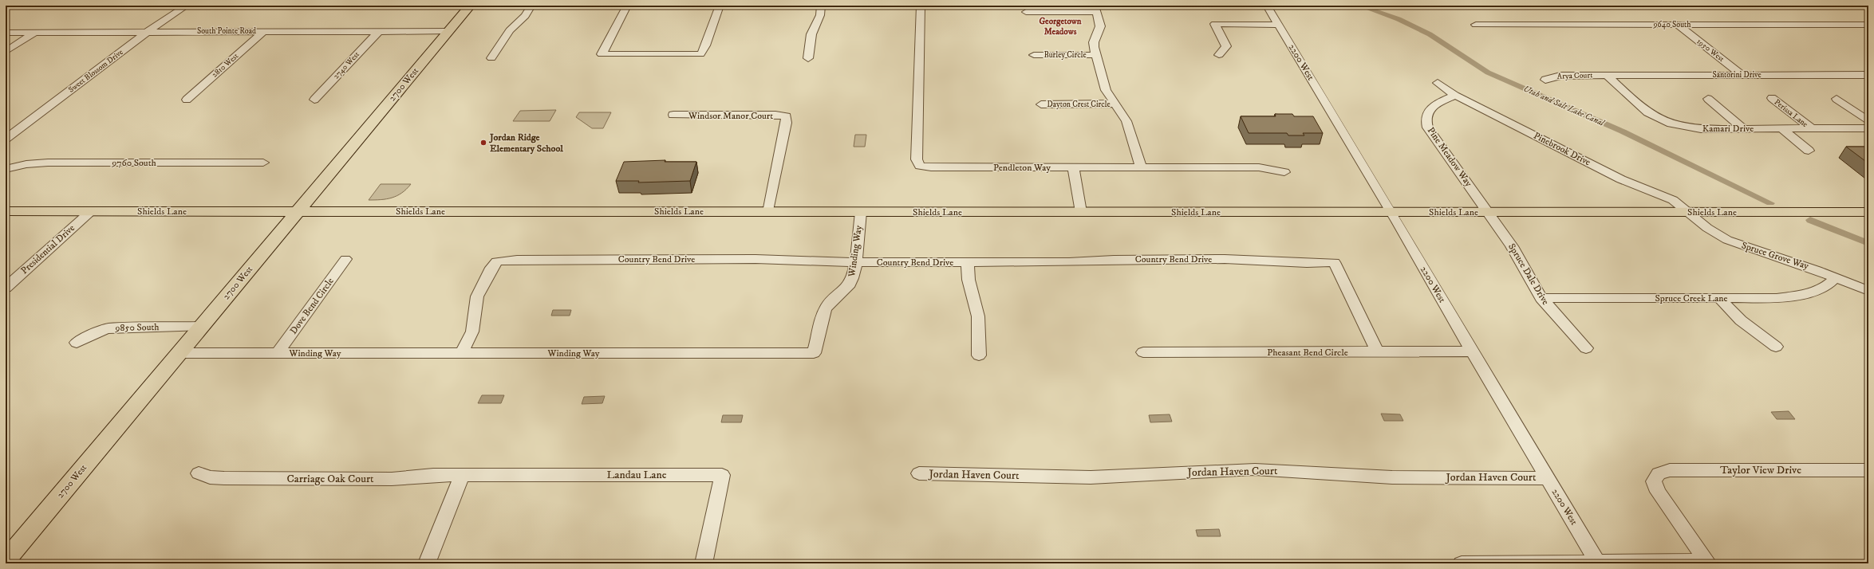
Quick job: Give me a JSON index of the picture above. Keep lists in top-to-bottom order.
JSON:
{
  "streets": {
    "main road": ["2700 West", "Shields Lane"],
    "street": [
      "9640 South",
      "South Pointe Road",
      "1950 West",
      "Burley Circle",
      "2200 West",
      "2810 West",
      "2740 West",
      "Sweet Blossom Drive",
      "Santorini Drive",
      "Arya Court",
      "Dayton Crest Circle",
      "Perissa Lane",
      "Windsor Manor Court",
      "Kamari Drive",
      "Pinebrook Drive",
      "Pine Meadow Way",
      "9760 South",
      "Pendleton Way",
      "Presidential Drive",
      "Winding Way",
      "Spruce Grove Way",
      "Country Bend Drive",
      "Spruce Dale Drive",
      "Spruce Creek Lane",
      "Dove Bend Circle",
      "9850 South",
      "Pheasant Bend Circle",
      "Taylor View Drive",
      "Jordan Haven Court",
      "Landau Lane",
      "Carriage Oak Court"
    ]
  },
  "crossings": [
    ["9640 South", "1950 West"],
    ["South Pointe Road", "2810 West"],
    ["South Pointe Road", "2740 West"],
    ["South Pointe Road", "Sweet Blossom Drive"],
    ["South Pointe Road", "2700 West"],
    ["1950 West", "Santorini Drive"],
    ["2200 West", "Shields Lane"],
    ["2200 West", "Pheasant Bend Circle"],
    ["2200 West", "Jordan Haven Court"],
    ["Santorini Drive", "Arya Court"],
    ["Santorini Drive", "Kamari Drive"],
    ["Arya Court", "Kamari Drive"],
    ["2700 West", "Shields Lane"],
    ["2700 West", "Winding Way"],
    ["2700 West", "9850 South"],
    ["Perissa Lane", "Kamari Drive"],
    ["Windsor Manor Court", "Shields Lane"],
    ["Pinebrook Drive", "Pine Meadow Way"],
    ["Pinebrook Drive", "Shields Lane"],
    ["Pinebrook Drive", "Spruce Grove Way"],
    ["Pine Meadow Way", "Shields Lane"],
    ["Pine Meadow Way", "Spruce Dale Drive"],
    ["Shields Lane", "Presidential Drive"],
    ["Shields Lane", "Winding Way"],
    ["Shields Lane", "Spruce Grove Way"],
    ["Shields Lane", "Spruce Dale Drive"],
    ["Winding Way", "Country Bend Drive"],
    ["Winding Way", "Dove Bend Circle"],
    ["Spruce Grove Way", "Spruce Creek Lane"],
    ["Country Bend Drive", "Pheasant Bend Circle"],
    ["Spruce Dale Drive", "Spruce Creek Lane"],
    ["Landau Lane", "Carriage Oak Court"]
  ],
  "districts": ["Georgetown Meadows"],
  "water": ["Utah and Salt Lake Canal"],
  "places": ["Jordan Ridge Elementary School"]
}
